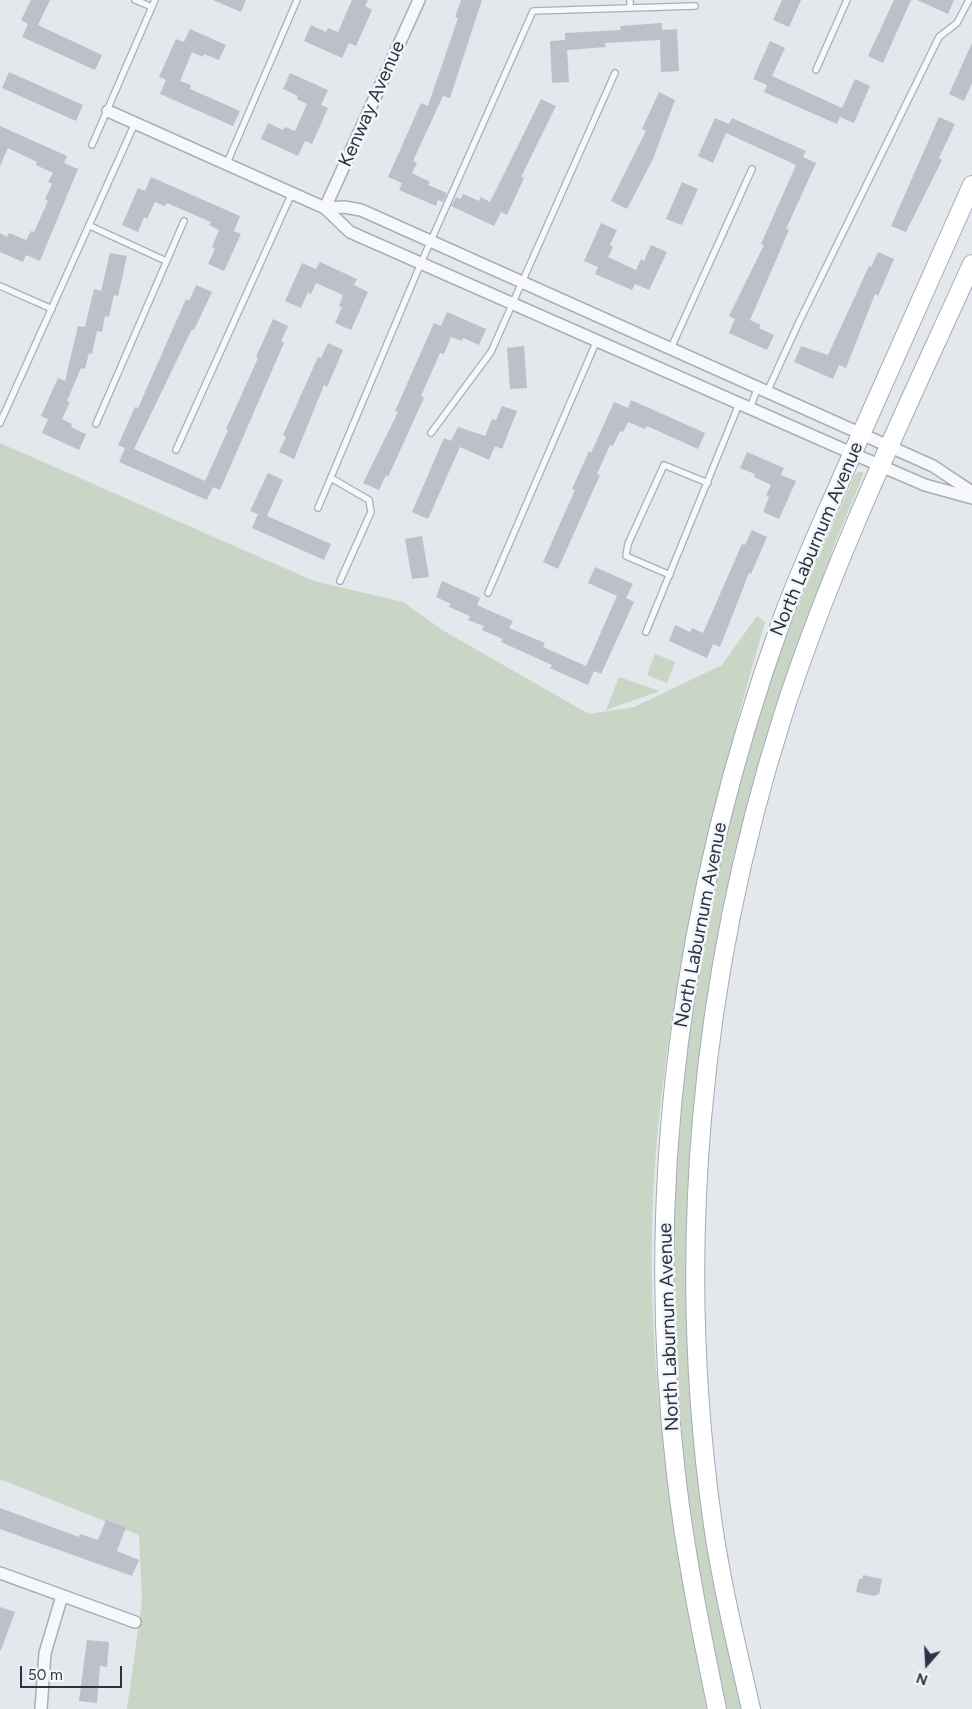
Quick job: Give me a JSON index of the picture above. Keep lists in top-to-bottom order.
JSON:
{
  "streets": {
    "main road": ["North Laburnum Avenue"],
    "street": ["Kenway Avenue"]
  },
  "scale_bar": "50 m",
  "north": "bottom"
}
